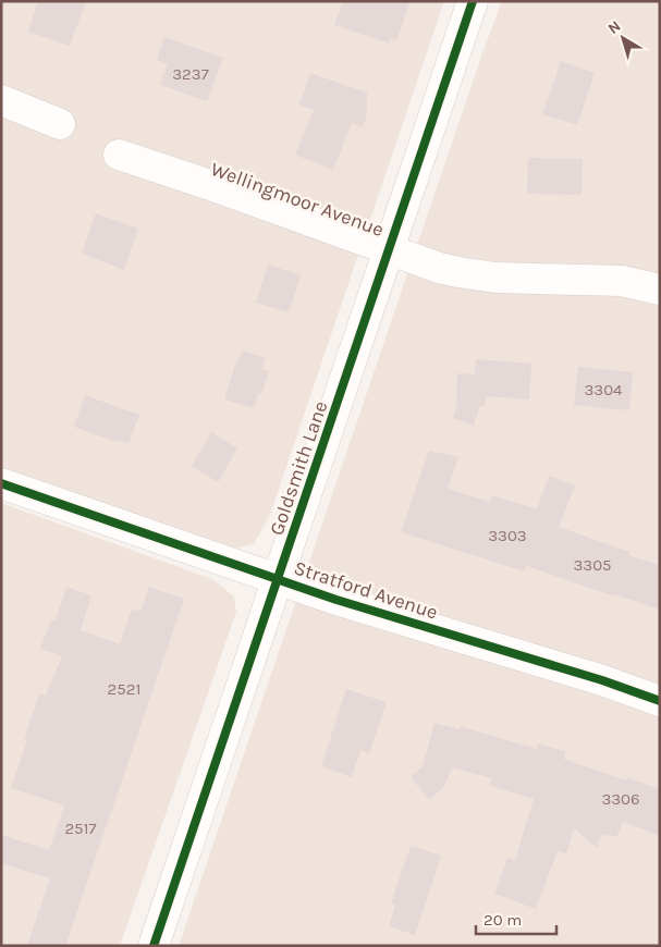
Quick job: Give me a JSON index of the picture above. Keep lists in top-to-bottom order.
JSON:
{
  "streets": {
    "street": ["Wellingmoor Avenue", "Goldsmith Lane", "Stratford Avenue"]
  },
  "crossings": [
    ["Wellingmoor Avenue", "Goldsmith Lane"],
    ["Goldsmith Lane", "Stratford Avenue"]
  ],
  "house_numbers": [
    "3237",
    "3304",
    "3303",
    "3305",
    "2521",
    "3306",
    "2517"
  ],
  "scale_bar": "20 m",
  "north": "top left"
}
